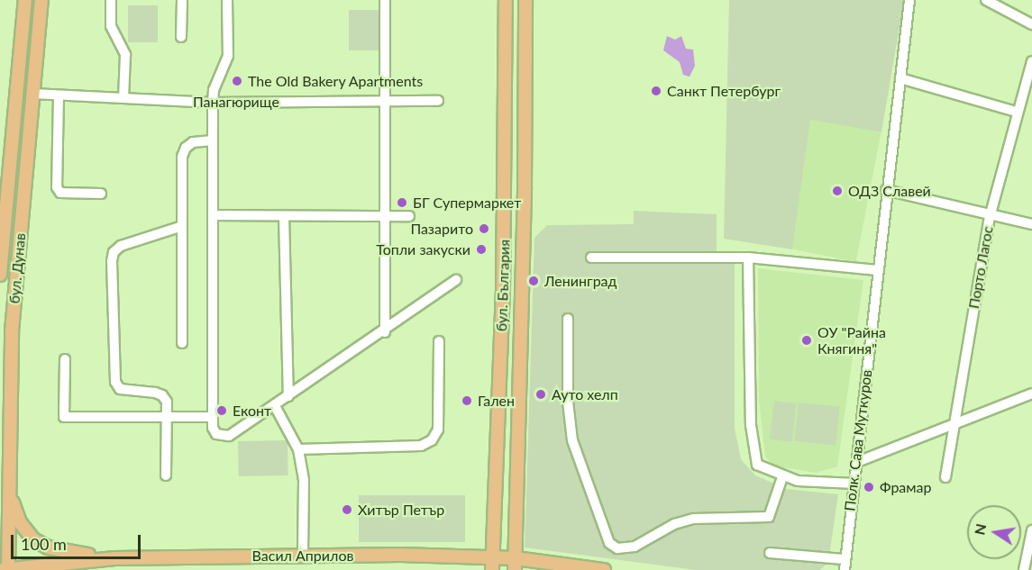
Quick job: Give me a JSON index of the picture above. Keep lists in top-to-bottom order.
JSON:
{
  "streets": {
    "main road": ["бул. Дунав", "бул. България", "Васил Априлов"],
    "street": ["Панагюрище", "Порто Лагос", "Полк. Сава Муткуров"]
  },
  "crossings": [
    ["Панагюрище", "бул. Дунав"],
    ["бул. Дунав", "Васил Априлов"],
    ["бул. България", "Васил Априлов"]
  ],
  "places": [
    "The Old Bakery Apartments",
    "Санкт Петербург",
    "ОДЗ Славей",
    "БГ Супермаркет",
    "Пазарито",
    "Топли закуски",
    "Ленинград",
    "ОУ \"Райна Княгиня\"",
    "Ауто хелп",
    "Гален",
    "Еконт",
    "Фрамар",
    "Хитър Петър"
  ],
  "scale_bar": "100 m",
  "north": "left"
}
